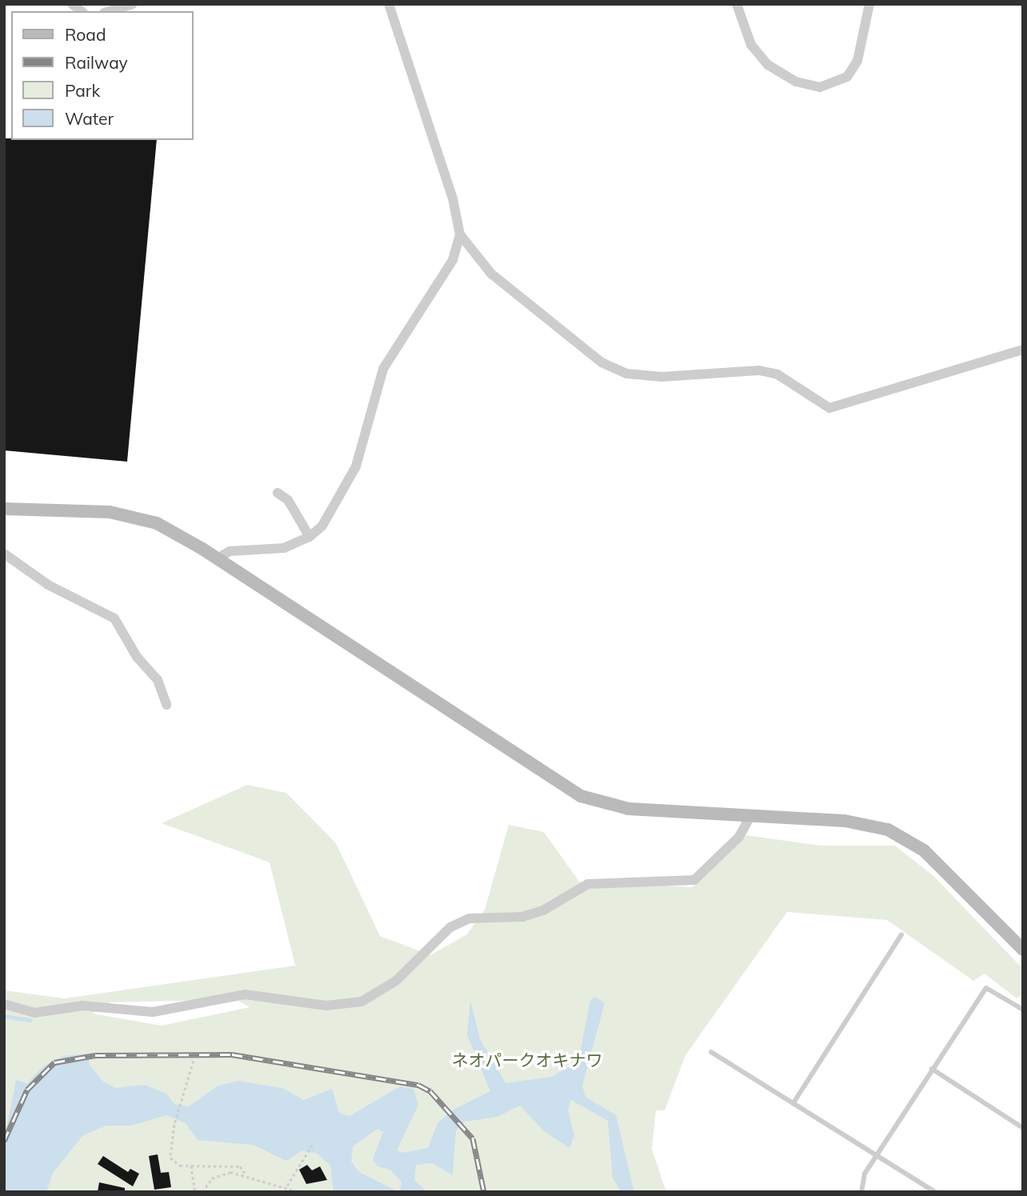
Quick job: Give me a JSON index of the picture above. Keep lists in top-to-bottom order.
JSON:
{
  "parks": ["ネオパークオキナワ"],
  "legend": [
    "Road",
    "Railway",
    "Park",
    "Water"
  ]
}
